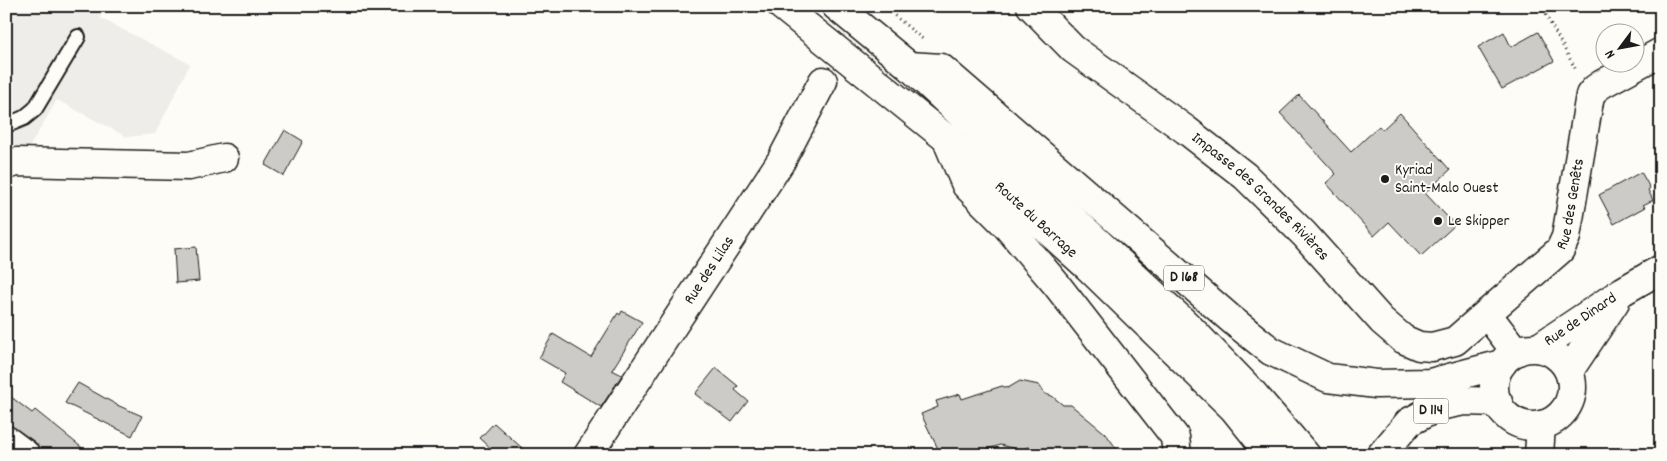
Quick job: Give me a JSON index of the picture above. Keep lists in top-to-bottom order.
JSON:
{
  "streets": {
    "main road": [
      "Impasse des Grandes Rivières",
      "Rue des Genêts",
      "Route du Barrage",
      "Rue des Lilas",
      "D 168",
      "Rue de Dinard",
      "D 114"
    ]
  },
  "crossings": [
    ["Impasse des Grandes Rivières", "Rue des Genêts"],
    ["Route du Barrage", "D 168"],
    ["D 168", "Rue de Dinard"],
    ["D 168", "D 114"],
    ["Rue de Dinard", "D 114"]
  ],
  "places": ["Kyriad Saint-Malo Ouest", "Le Skipper"],
  "north": "bottom left"
}
